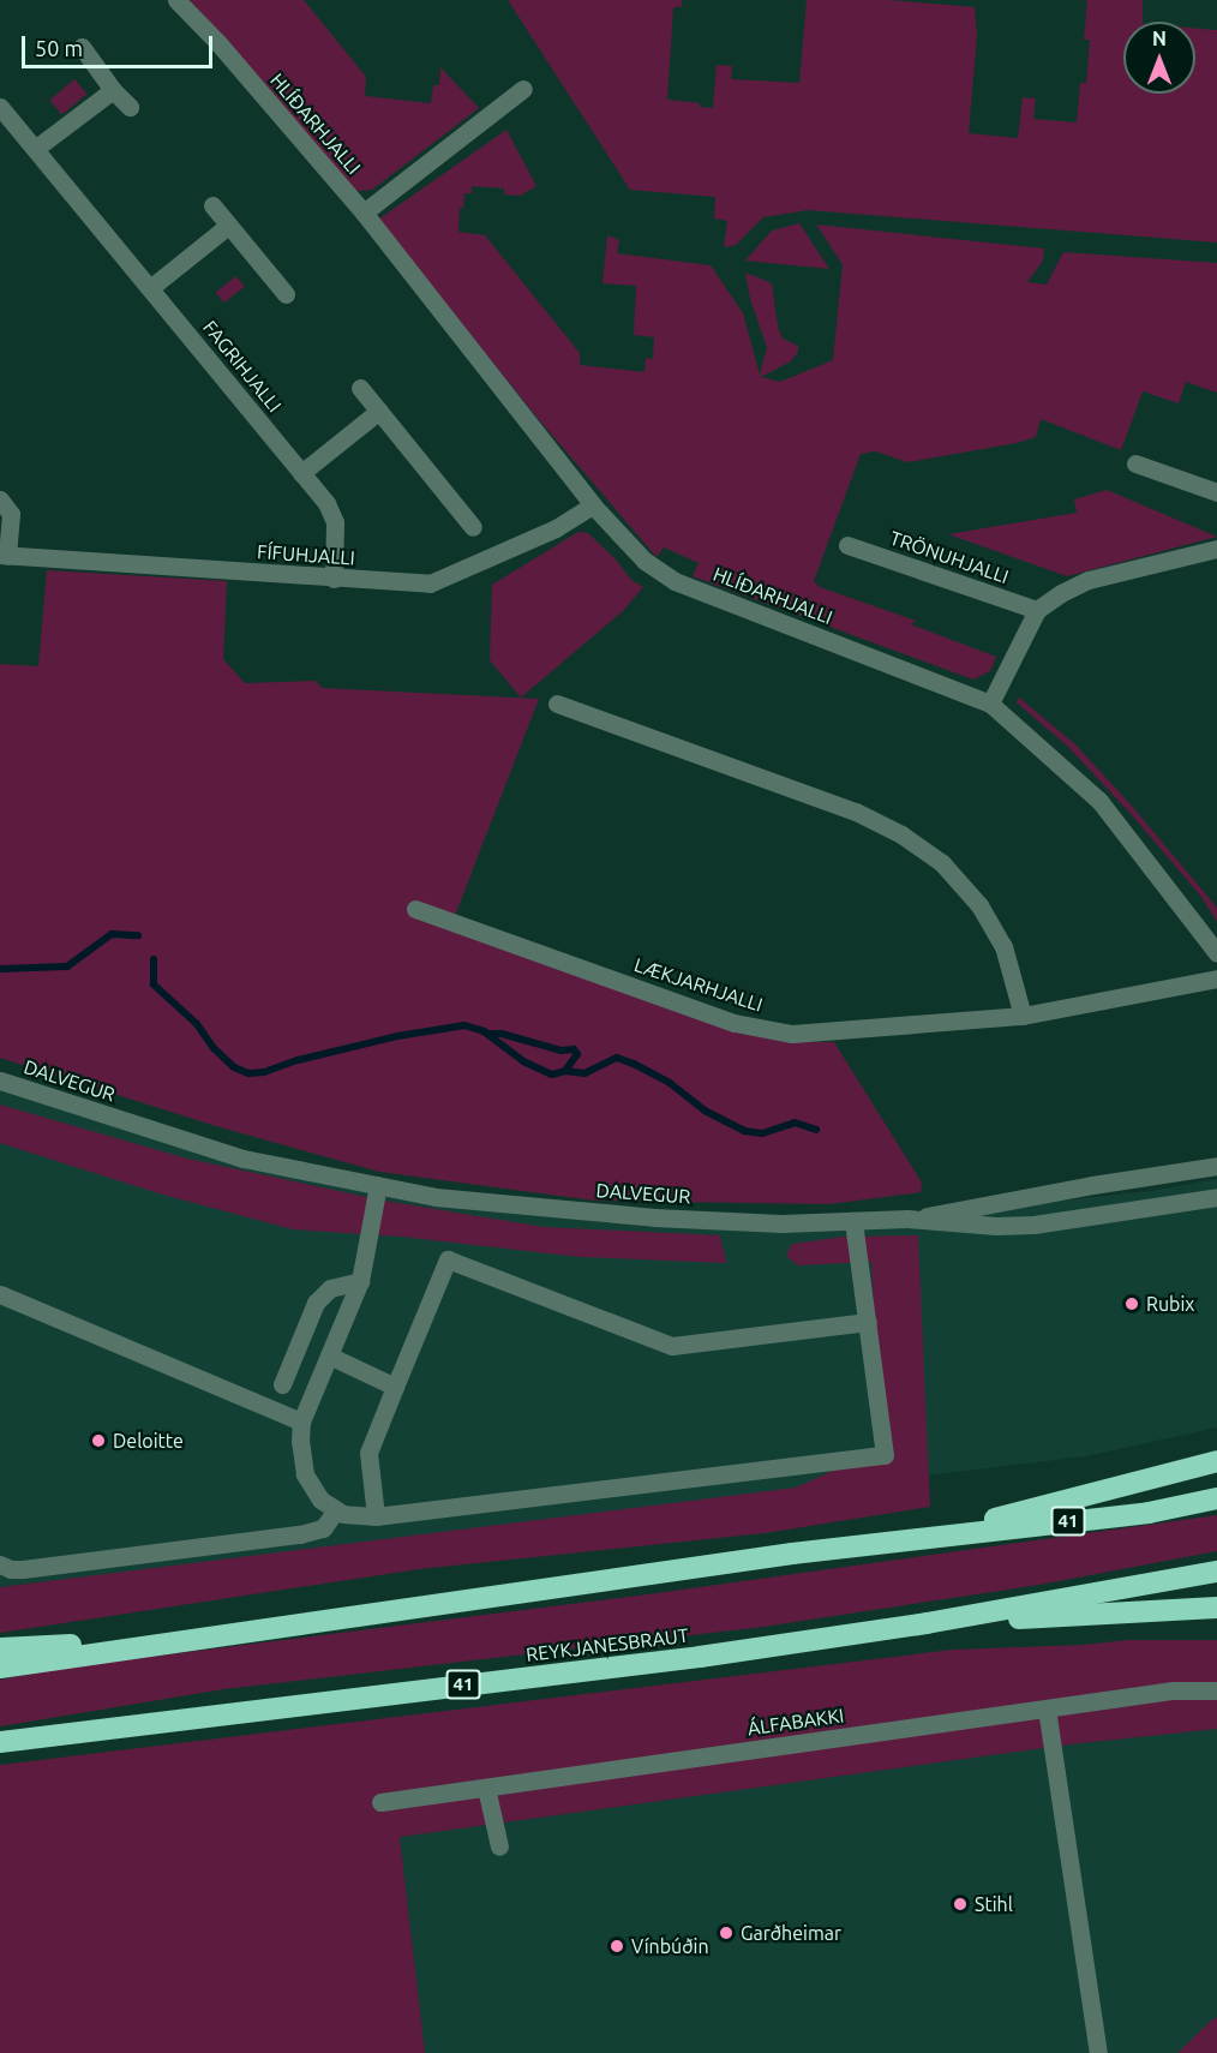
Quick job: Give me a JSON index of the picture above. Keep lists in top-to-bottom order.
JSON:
{
  "streets": {
    "highway": ["41", "REYKJANESBRAUT"],
    "street": [
      "HLÍÐARHJALLI",
      "FAGRIHJALLI",
      "FÍFUHJALLI",
      "TRÖNUHJALLI",
      "LÆKJARHJALLI",
      "DALVEGUR",
      "ÁLFABAKKI"
    ]
  },
  "crossings": [
    ["HLÍÐARHJALLI", "FÍFUHJALLI"],
    ["FAGRIHJALLI", "FÍFUHJALLI"]
  ],
  "places": [
    "Rubix",
    "Deloitte",
    "Stihl",
    "Garðheimar",
    "Vínbúðin"
  ],
  "scale_bar": "50 m",
  "north": "top"
}
